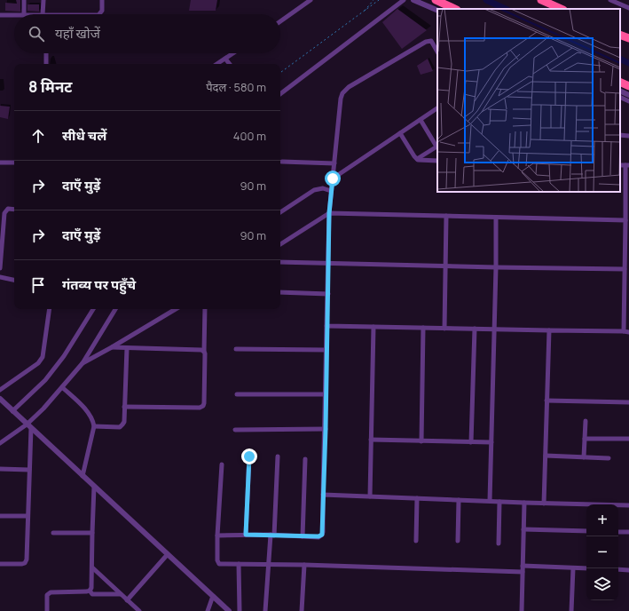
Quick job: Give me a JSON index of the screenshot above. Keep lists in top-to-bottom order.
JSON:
{
  "page": {
    "search": "यहाँ खोजें",
    "heading": ["8 मिनट", "पैदल · 580 m"],
    "list": [
      ["सीधे चलें", "400 m"],
      ["दाएँ मुड़ें", "90 m"],
      ["दाएँ मुड़ें", "90 m"],
      "गंतव्य पर पहुँचे"
    ],
    "map_buttons": ["+", "−"]
  }
}
